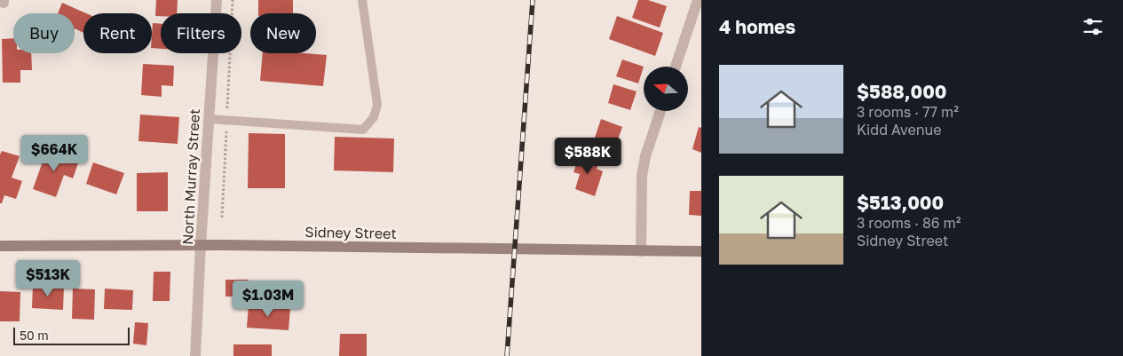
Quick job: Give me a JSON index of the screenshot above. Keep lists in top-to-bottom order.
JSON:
{
  "streets": {
    "main road": ["Sidney Street"],
    "street": ["North Murray Street"]
  },
  "crossings": [
    ["North Murray Street", "Sidney Street"]
  ],
  "scale_bar": "50 m",
  "north": "left",
  "page": {
    "heading": "4 homes",
    "chip": [
      "Buy",
      "Rent",
      "Filters",
      "New"
    ],
    "list": [
      {
        "name": "$588,000",
        "note": "3 rooms · 77 m² · Kidd Avenue"
      },
      {
        "name": "$513,000",
        "note": "3 rooms · 86 m² · Sidney Street"
      }
    ],
    "price": [
      "$664K",
      "$588K",
      "$513K",
      "$1.03M"
    ],
    "scale": "50 m"
  }
}
